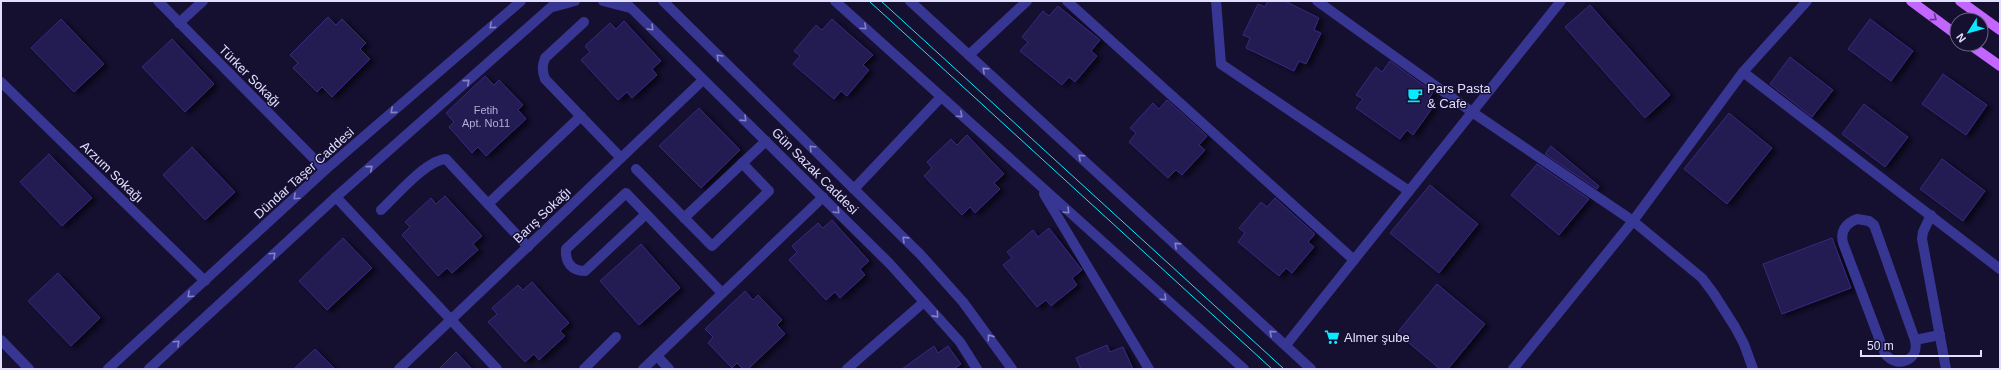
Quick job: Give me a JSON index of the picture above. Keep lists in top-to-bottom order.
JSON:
{
  "streets": {
    "street": [
      "Türker Sokağı",
      "Gün Sazak Caddesi",
      "Arzum Sokağı",
      "Dündar Taşer Caddesi",
      "Barış Sokağı"
    ]
  },
  "crossings": [
    ["Türker Sokağı", "Dündar Taşer Caddesi"],
    ["Gün Sazak Caddesi", "Barış Sokağı"],
    ["Arzum Sokağı", "Dündar Taşer Caddesi"]
  ],
  "places": {
    "cafe": ["Pars Pasta & Cafe"],
    "supermarket": ["Almer şube"]
  },
  "house_numbers": ["Fetih Apt. No11"],
  "scale_bar": "50 m",
  "north": "bottom left"
}
